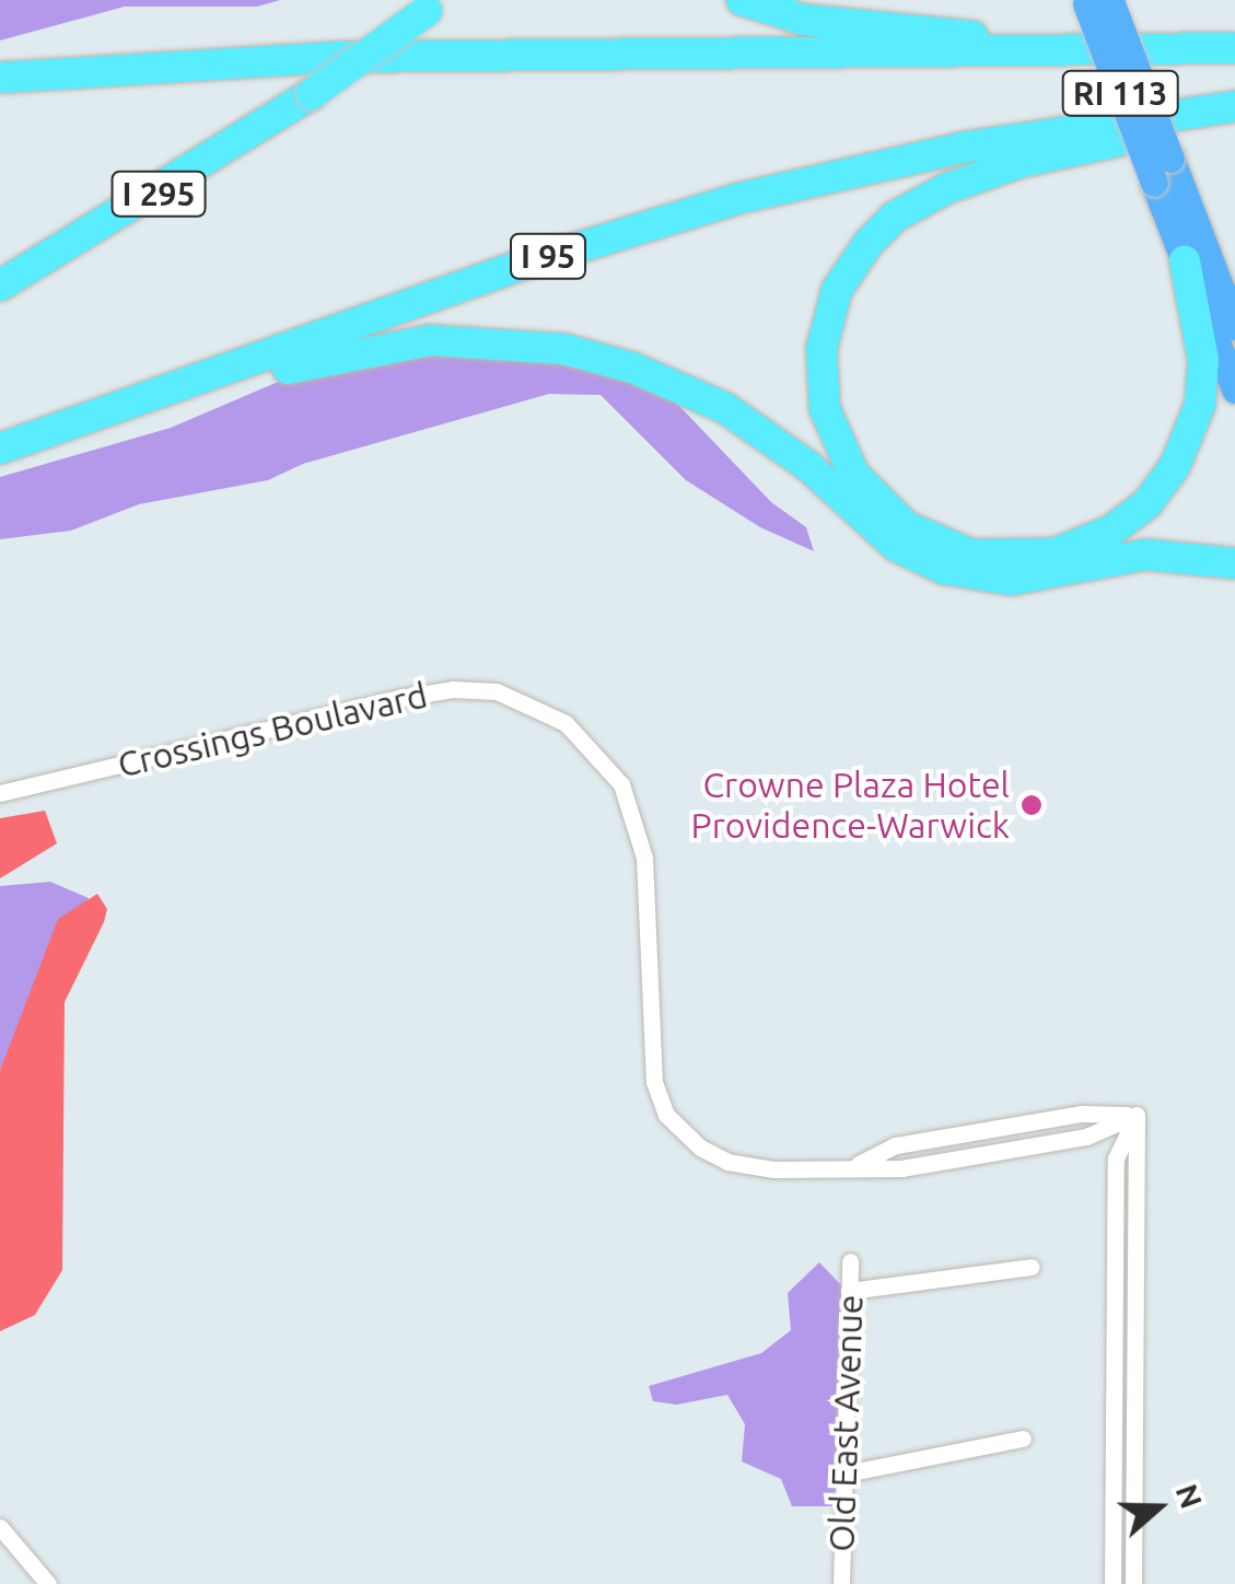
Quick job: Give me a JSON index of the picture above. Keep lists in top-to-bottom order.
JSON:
{
  "streets": {
    "highway": ["I 295", "I 95"],
    "main road": ["RI 113"],
    "street": ["Crossings Boulavard", "Old East Avenue"]
  },
  "places": ["Crowne Plaza Hotel Providence-Warwick"],
  "north": "right"
}
